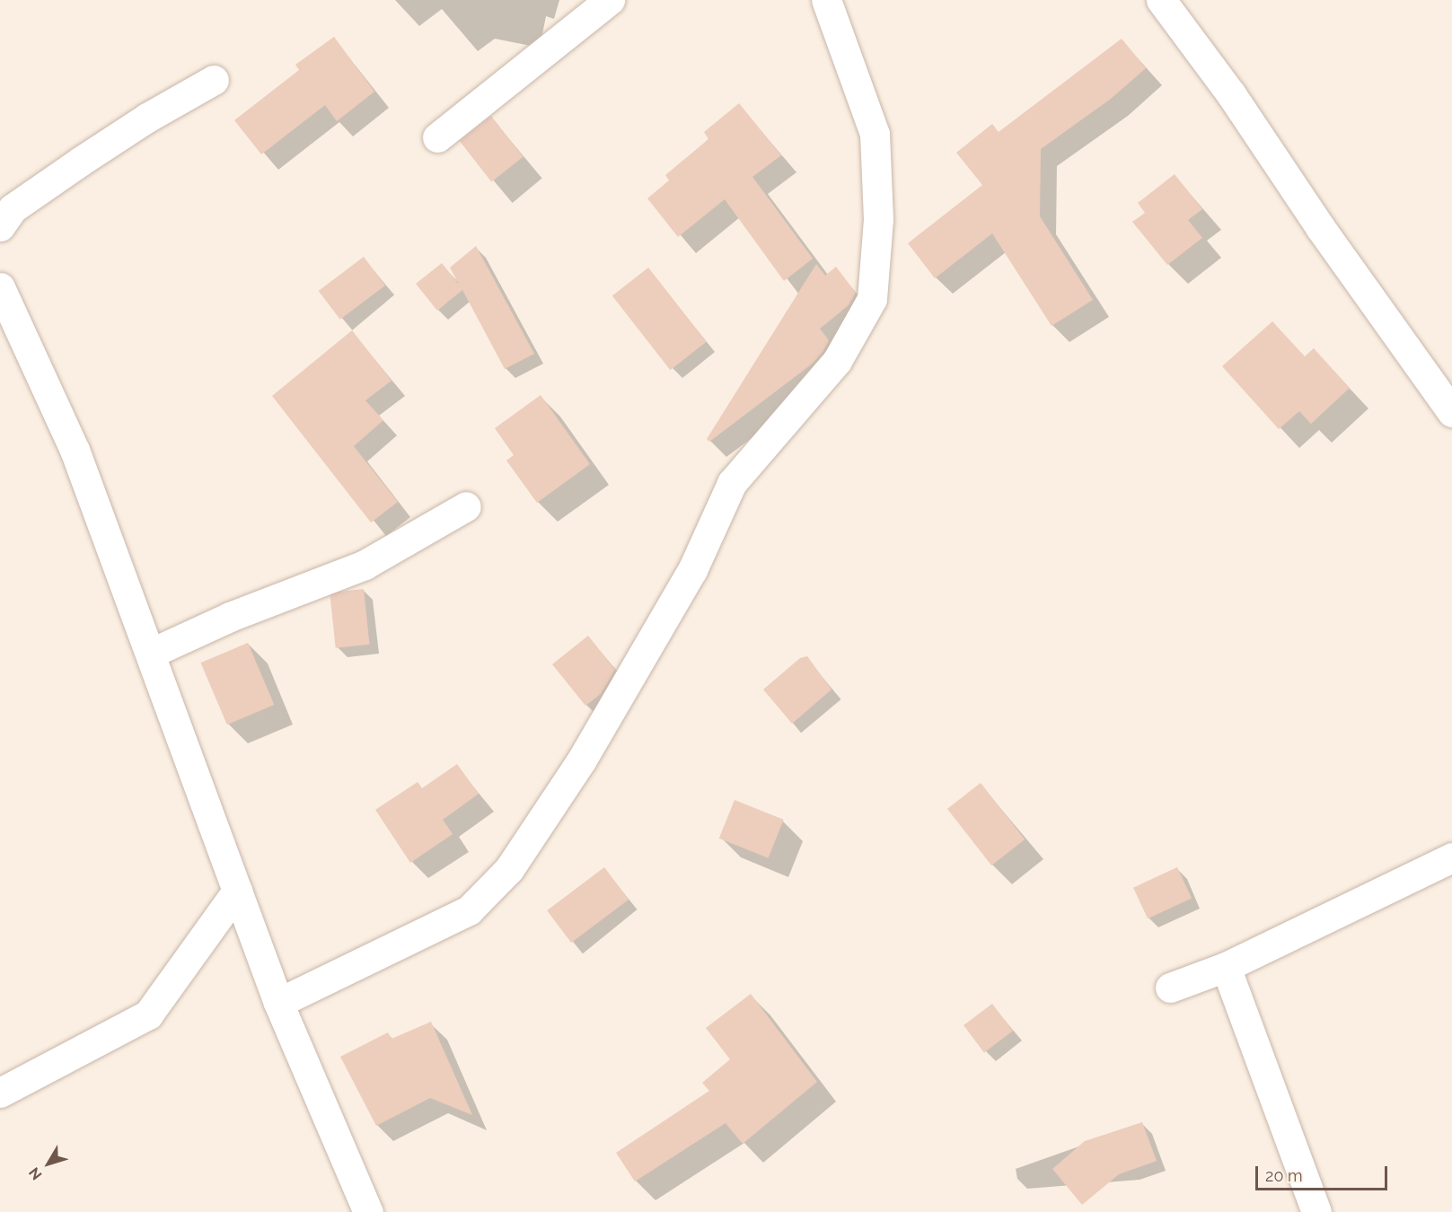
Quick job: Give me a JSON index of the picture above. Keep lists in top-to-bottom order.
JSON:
{
  "scale_bar": "20 m",
  "north": "bottom left"
}
